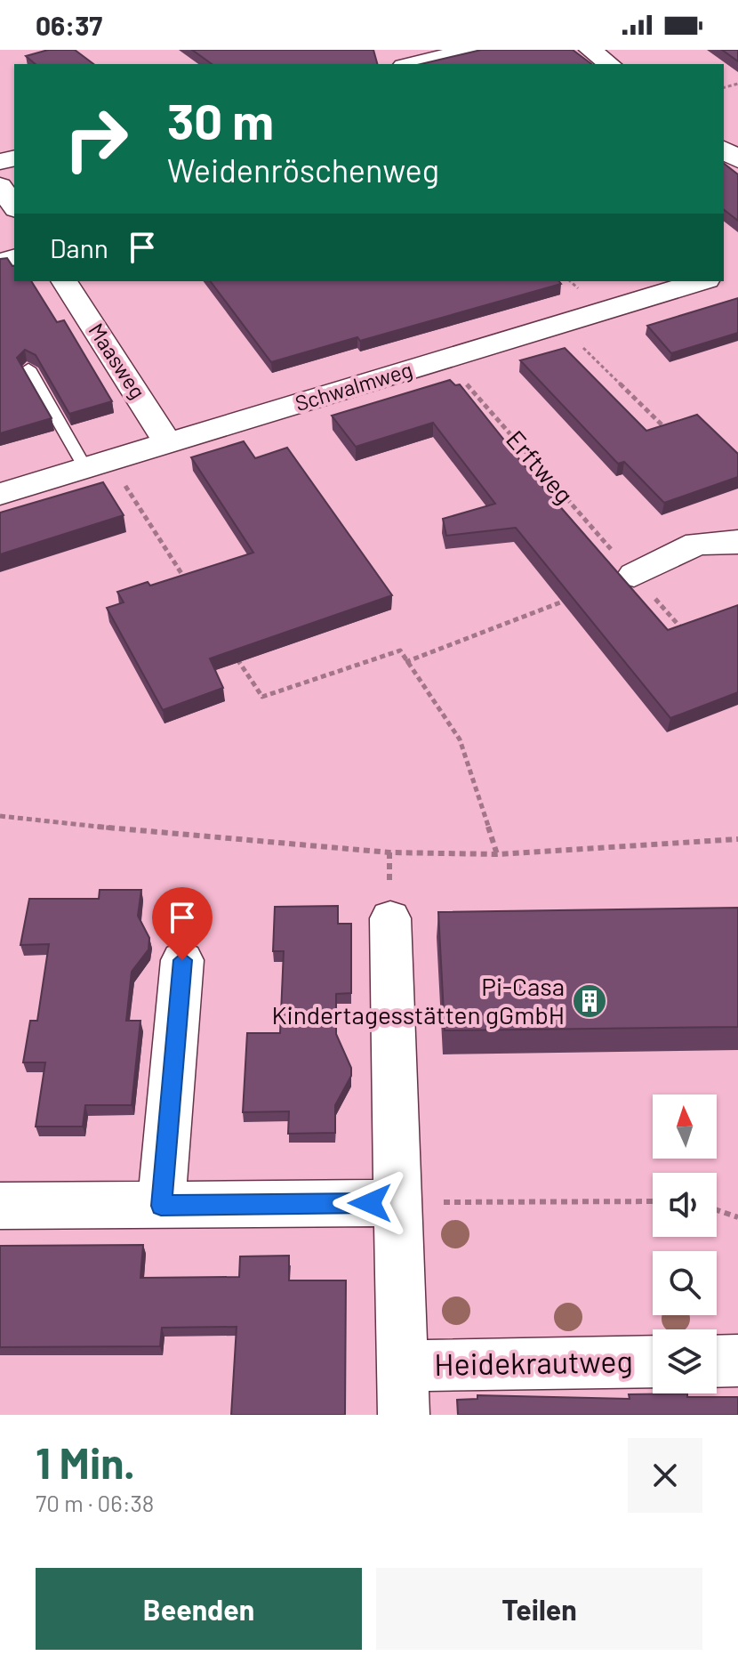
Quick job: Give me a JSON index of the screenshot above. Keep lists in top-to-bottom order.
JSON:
{
  "streets": {
    "street": ["Maasweg", "Schwalmweg", "Heidekrautweg"],
    "path": ["Erftweg"]
  },
  "crossings": [
    ["Maasweg", "Schwalmweg"],
    ["Schwalmweg", "Erftweg"]
  ],
  "places": {
    "building": ["Pi-Casa Kindertagesstätten gGmbH"]
  },
  "north": "top",
  "page": {
    "status": "06:37",
    "turn": ["30 m", "Weidenröschenweg"],
    "then": "Dann",
    "heading": ["1 Min.", "70 m · 06:38"],
    "buttons": ["Beenden", "Teilen"]
  }
}
